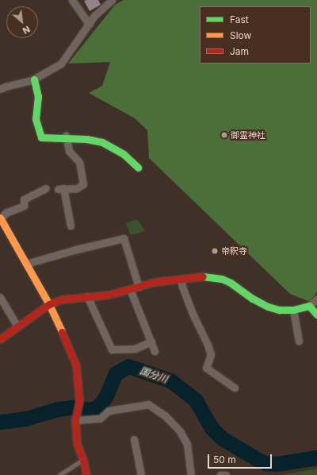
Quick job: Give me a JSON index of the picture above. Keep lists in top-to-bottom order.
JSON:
{
  "water": ["国分川"],
  "places": ["御霊神社", "帝釈寺"],
  "legend": ["Fast", "Slow", "Jam"],
  "scale_bar": "50 m",
  "north": "bottom right"
}
